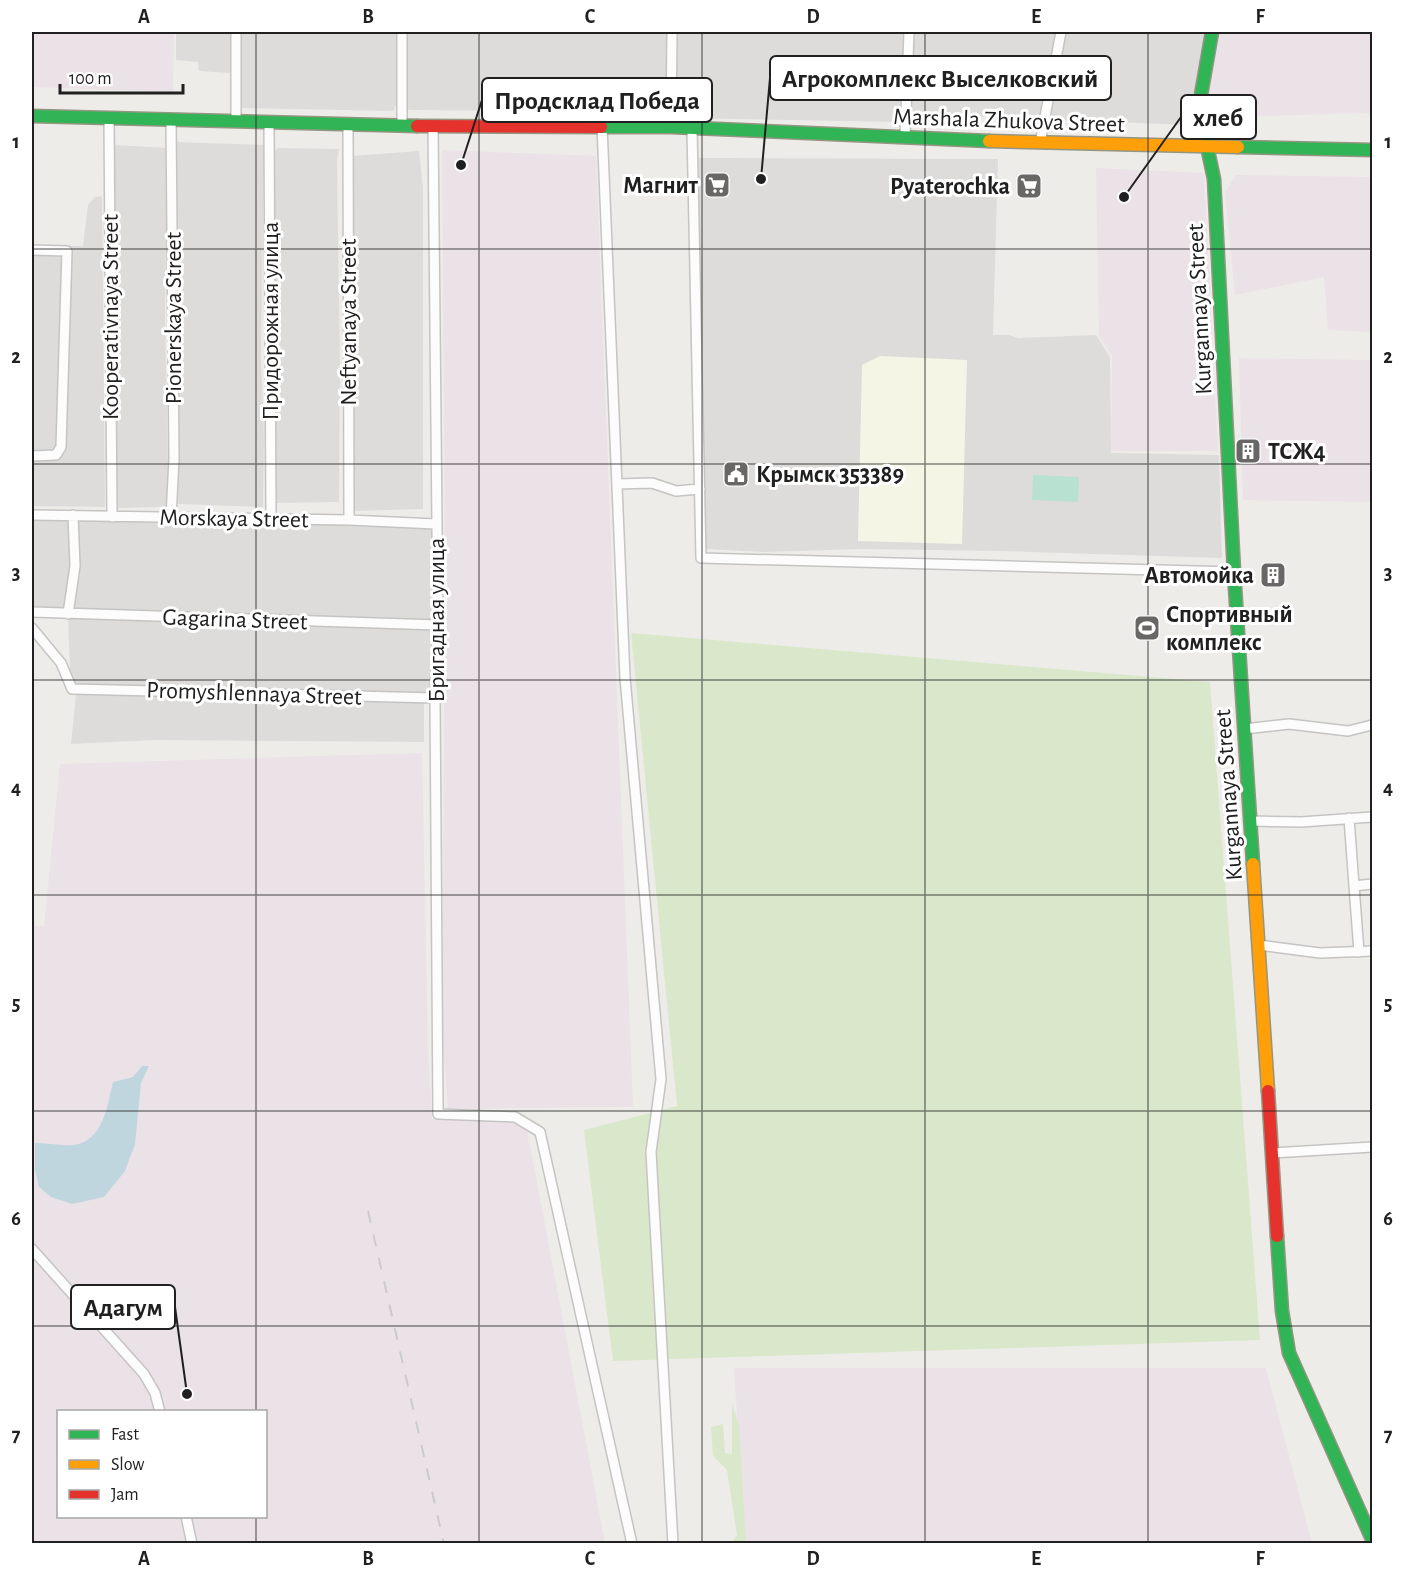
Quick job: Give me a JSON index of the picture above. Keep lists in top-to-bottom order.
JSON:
{
  "streets": {
    "street": [
      "Marshala Zhukova Street",
      "Kurgannaya Street",
      "Kooperativnaya Street",
      "Pionerskaya Street",
      "Придорожная улица",
      "Neftyanaya Street",
      "Morskaya Street",
      "Gagarina Street",
      "Бригадная улица",
      "Promyshlennaya Street"
    ]
  },
  "crossings": [
    ["Marshala Zhukova Street", "Kurgannaya Street"],
    ["Marshala Zhukova Street", "Kooperativnaya Street"],
    ["Marshala Zhukova Street", "Pionerskaya Street"],
    ["Marshala Zhukova Street", "Придорожная улица"],
    ["Marshala Zhukova Street", "Neftyanaya Street"],
    ["Marshala Zhukova Street", "Бригадная улица"],
    ["Kooperativnaya Street", "Morskaya Street"],
    ["Pionerskaya Street", "Morskaya Street"],
    ["Придорожная улица", "Morskaya Street"],
    ["Neftyanaya Street", "Morskaya Street"],
    ["Morskaya Street", "Бригадная улица"],
    ["Gagarina Street", "Бригадная улица"],
    ["Бригадная улица", "Promyshlennaya Street"]
  ],
  "places": {
    "other": [
      "Продсклад Победа",
      "Агрокомплекс Выселковский",
      "хлеб",
      "Адагум"
    ],
    "supermarket": ["Магнит", "Pyaterochka"],
    "building": ["ТСЖ4", "Автомойка"],
    "public building": ["Крымск 353389"],
    "sports": ["Спортивный комплекс"]
  },
  "legend": ["Fast", "Slow", "Jam"],
  "scale_bar": "100 m",
  "grid": {
    "columns": [
      "A",
      "B",
      "C",
      "D",
      "E",
      "F"
    ],
    "rows": [
      "1",
      "2",
      "3",
      "4",
      "5",
      "6",
      "7"
    ]
  }
}
